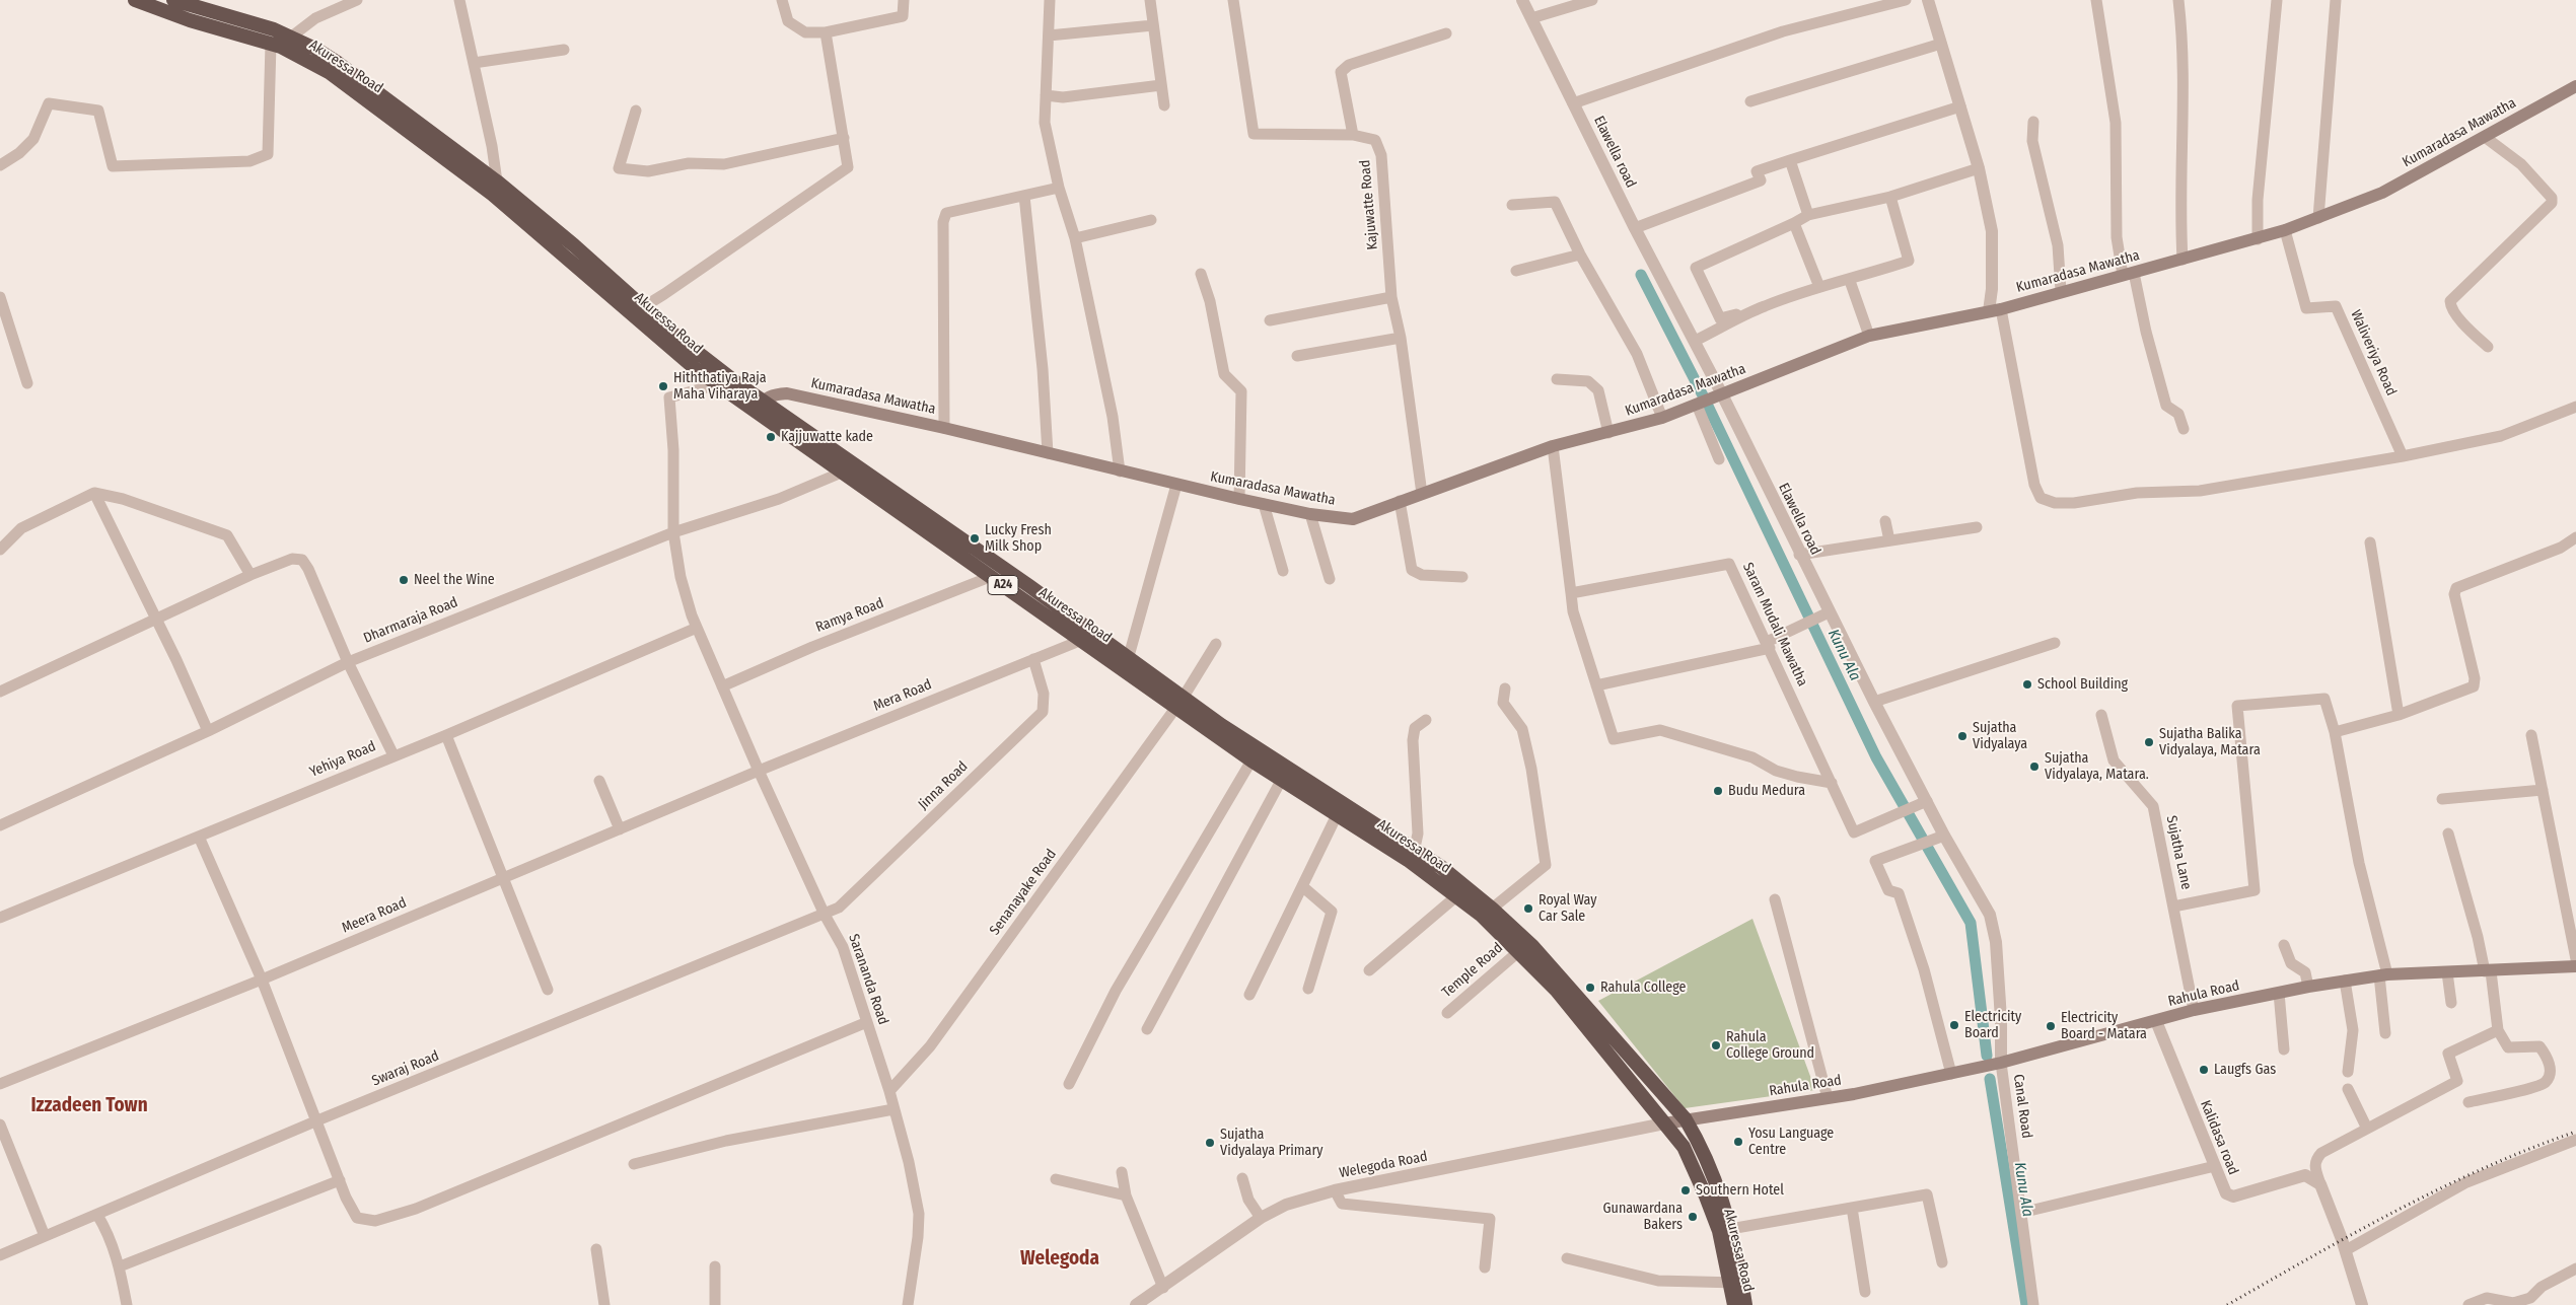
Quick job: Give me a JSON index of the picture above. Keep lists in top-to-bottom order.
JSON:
{
  "streets": {
    "highway": ["Akuressa Road", "A24"],
    "main road": ["Kumaradasa Mawatha", "Rahula Road"],
    "street": [
      "Elawella road",
      "Kajuwatte Road",
      "Waliveriya Road",
      "Ramya Road",
      "Dharmaraja Road",
      "Saram Mudali Mawatha",
      "Mera Road",
      "Yehiya Road",
      "Jinna Road",
      "Sujatha Lane",
      "Senanayake Road",
      "Meera Road",
      "Temple Road",
      "Sarananda Road",
      "Swaraj Road",
      "Canal Road",
      "Kalidasa road",
      "Welegoda Road"
    ]
  },
  "crossings": [
    ["Akuressa Road", "Kumaradasa Mawatha"],
    ["Akuressa Road", "Ramya Road"],
    ["Akuressa Road", "Dharmaraja Road"],
    ["Akuressa Road", "Mera Road"],
    ["Akuressa Road", "Senanayake Road"],
    ["Akuressa Road", "Temple Road"],
    ["Akuressa Road", "Sarananda Road"],
    ["Akuressa Road", "Rahula Road"],
    ["Akuressa Road", "Welegoda Road"],
    ["Kumaradasa Mawatha", "Elawella road"],
    ["Kumaradasa Mawatha", "Kajuwatte Road"],
    ["Kumaradasa Mawatha", "Waliveriya Road"],
    ["Elawella road", "Saram Mudali Mawatha"],
    ["Elawella road", "Rahula Road"],
    ["Elawella road", "Canal Road"],
    ["Ramya Road", "Sarananda Road"],
    ["Dharmaraja Road", "Sarananda Road"],
    ["Mera Road", "Jinna Road"],
    ["Mera Road", "Meera Road"],
    ["Mera Road", "Sarananda Road"],
    ["Yehiya Road", "Sarananda Road"],
    ["Jinna Road", "Sarananda Road"],
    ["Jinna Road", "Swaraj Road"],
    ["Sujatha Lane", "Rahula Road"],
    ["Senanayake Road", "Sarananda Road"],
    ["Meera Road", "Sarananda Road"],
    ["Sarananda Road", "Swaraj Road"],
    ["Rahula Road", "Canal Road"],
    ["Rahula Road", "Kalidasa road"],
    ["Rahula Road", "Welegoda Road"]
  ],
  "districts": ["Izzadeen Town", "Welegoda"],
  "water": ["Kunu Ala"],
  "places": [
    "Hiththatiya Raja Maha Viharaya",
    "Kajjuwatte kade",
    "Lucky Fresh Milk Shop",
    "Neel the Wine",
    "School Building",
    "Sujatha Vidyalaya",
    "Sujatha Balika Vidyalaya, Matara",
    "Sujatha Vidyalaya, Matara.",
    "Budu Medura",
    "Royal Way Car Sale",
    "Rahula College",
    "Electricity Board",
    "Electricity Board - Matara",
    "Rahula College Ground",
    "Laugfs Gas",
    "Yosu Language Centre",
    "Sujatha Vidyalaya Primary",
    "Southern Hotel",
    "Gunawardana Bakers"
  ]
}
